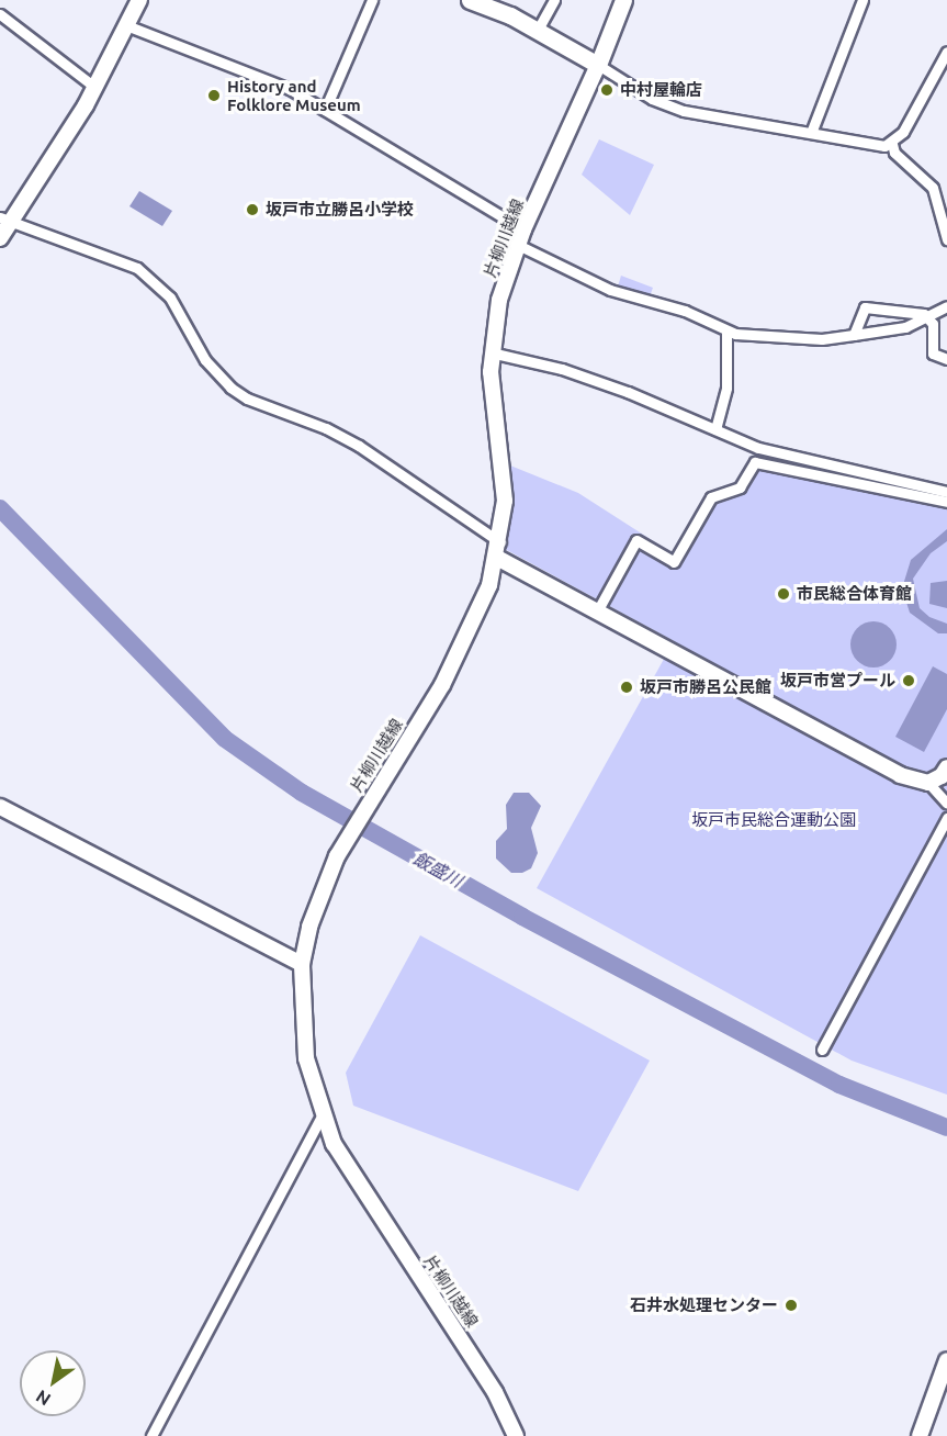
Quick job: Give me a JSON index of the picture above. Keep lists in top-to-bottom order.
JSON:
{
  "streets": {
    "main road": ["片柳川越線"]
  },
  "water": ["飯盛川"],
  "parks": ["坂戸市民総合運動公園"],
  "places": [
    "中村屋輪店",
    "History and Folklore Museum",
    "坂戸市立勝呂小学校",
    "市民総合体育館",
    "坂戸市営プール",
    "坂戸市勝呂公民館",
    "石井水処理センター"
  ],
  "north": "bottom left"
}
